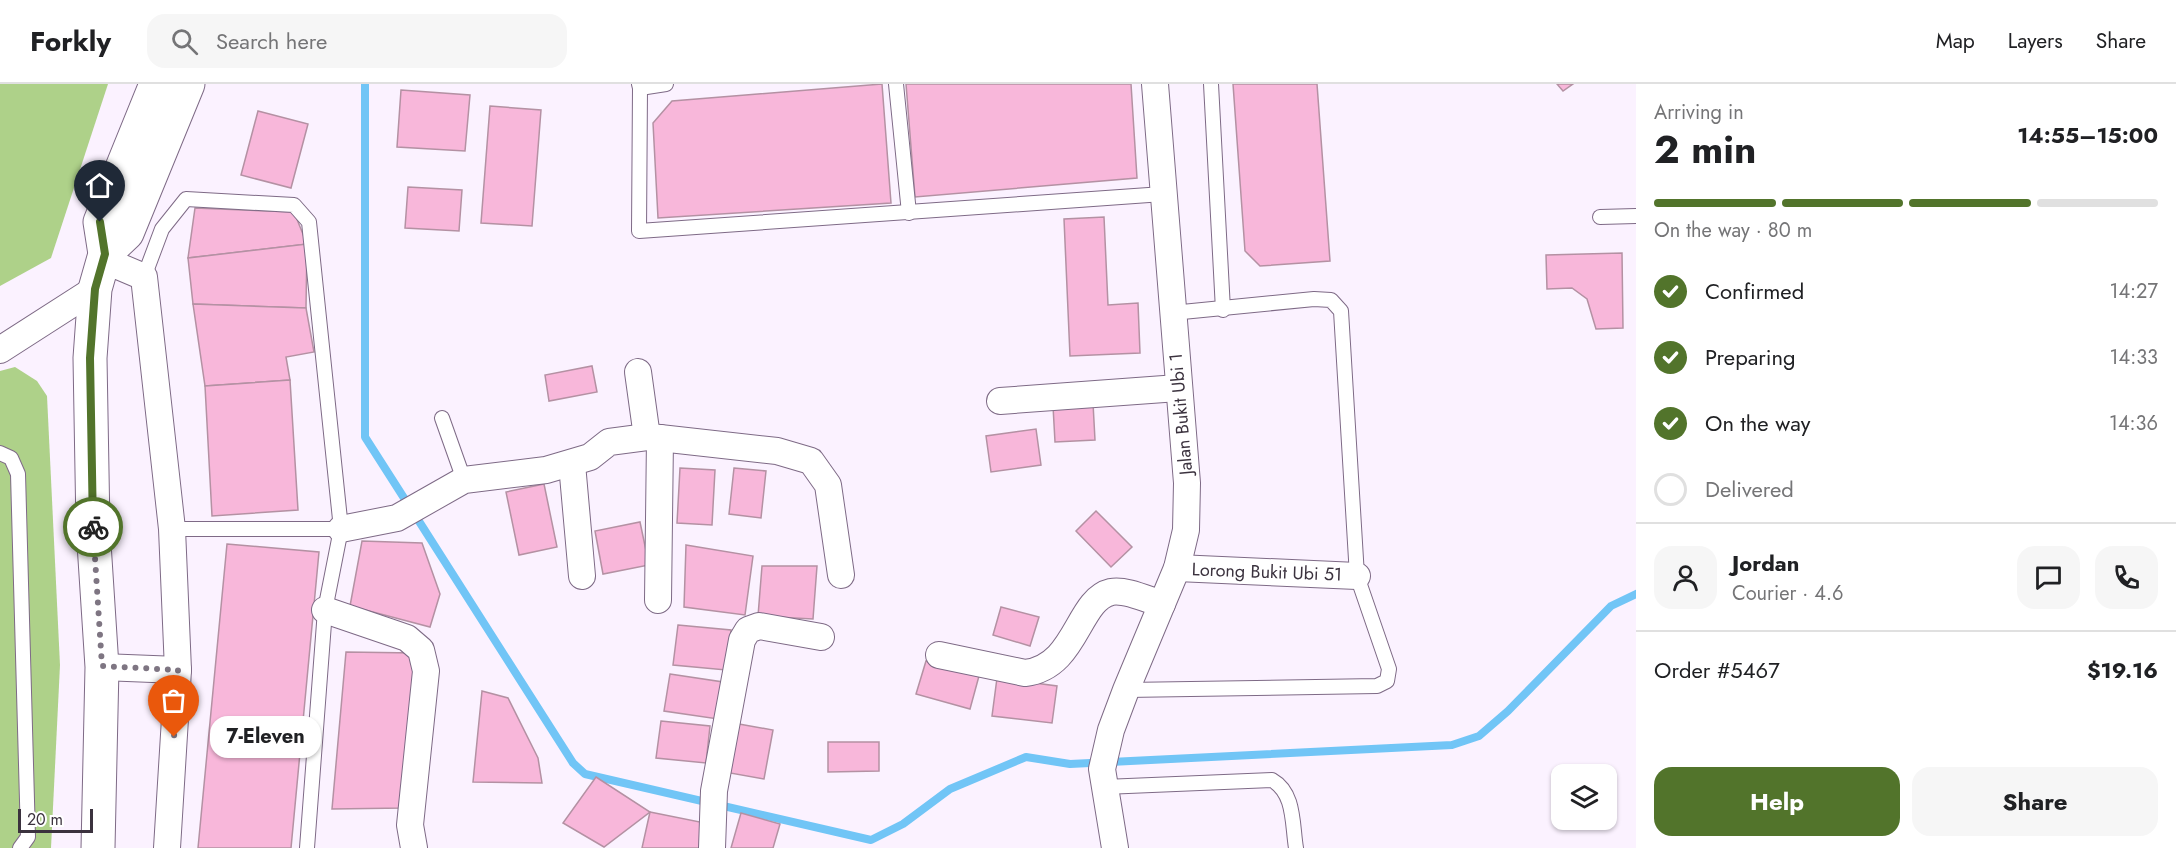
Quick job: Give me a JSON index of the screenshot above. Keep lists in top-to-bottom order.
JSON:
{
  "streets": {
    "street": ["Jalan Bukit Ubi 1", "Lorong Bukit Ubi 51"]
  },
  "crossings": [
    ["Jalan Bukit Ubi 1", "Lorong Bukit Ubi 51"]
  ],
  "places": ["7-Eleven"],
  "scale_bar": "20 m",
  "page": {
    "header": "Forkly",
    "search": "Search here",
    "nav": ["Map", "Layers", "Share"],
    "heading": ["2 min", "Arriving in", "14:55–15:00"],
    "panel": [
      "Jordan",
      "Courier · 4.6",
      "Order #5467",
      "$19.16"
    ],
    "bar": "On the way · 80 m",
    "list": [
      ["Confirmed", "14:27"],
      ["Preparing", "14:33"],
      ["On the way", "14:36"],
      "Delivered"
    ],
    "bubble": "7-Eleven",
    "buttons": ["Help", "Share"],
    "scale": "20 m"
  }
}
